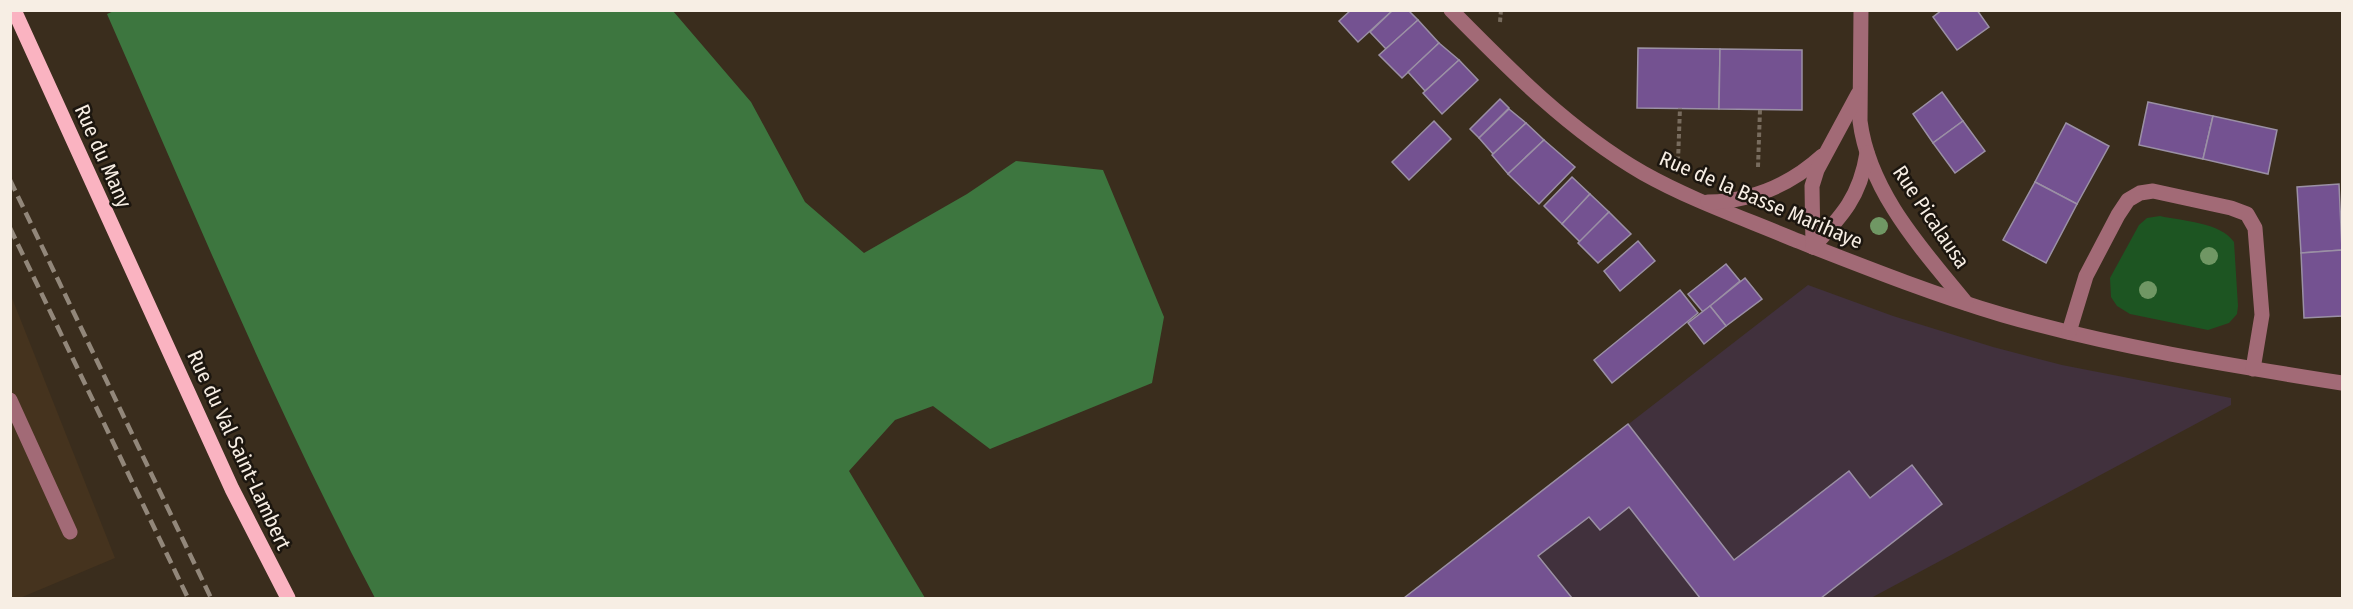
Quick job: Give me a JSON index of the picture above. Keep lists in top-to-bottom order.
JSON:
{
  "streets": {
    "main road": ["Rue du Many", "Rue du Val Saint-Lambert"],
    "street": ["Rue de la Basse Marihaye", "Rue Picalausa"]
  },
  "crossings": [
    ["Rue du Many", "Rue du Val Saint-Lambert"],
    ["Rue de la Basse Marihaye", "Rue Picalausa"]
  ]
}
